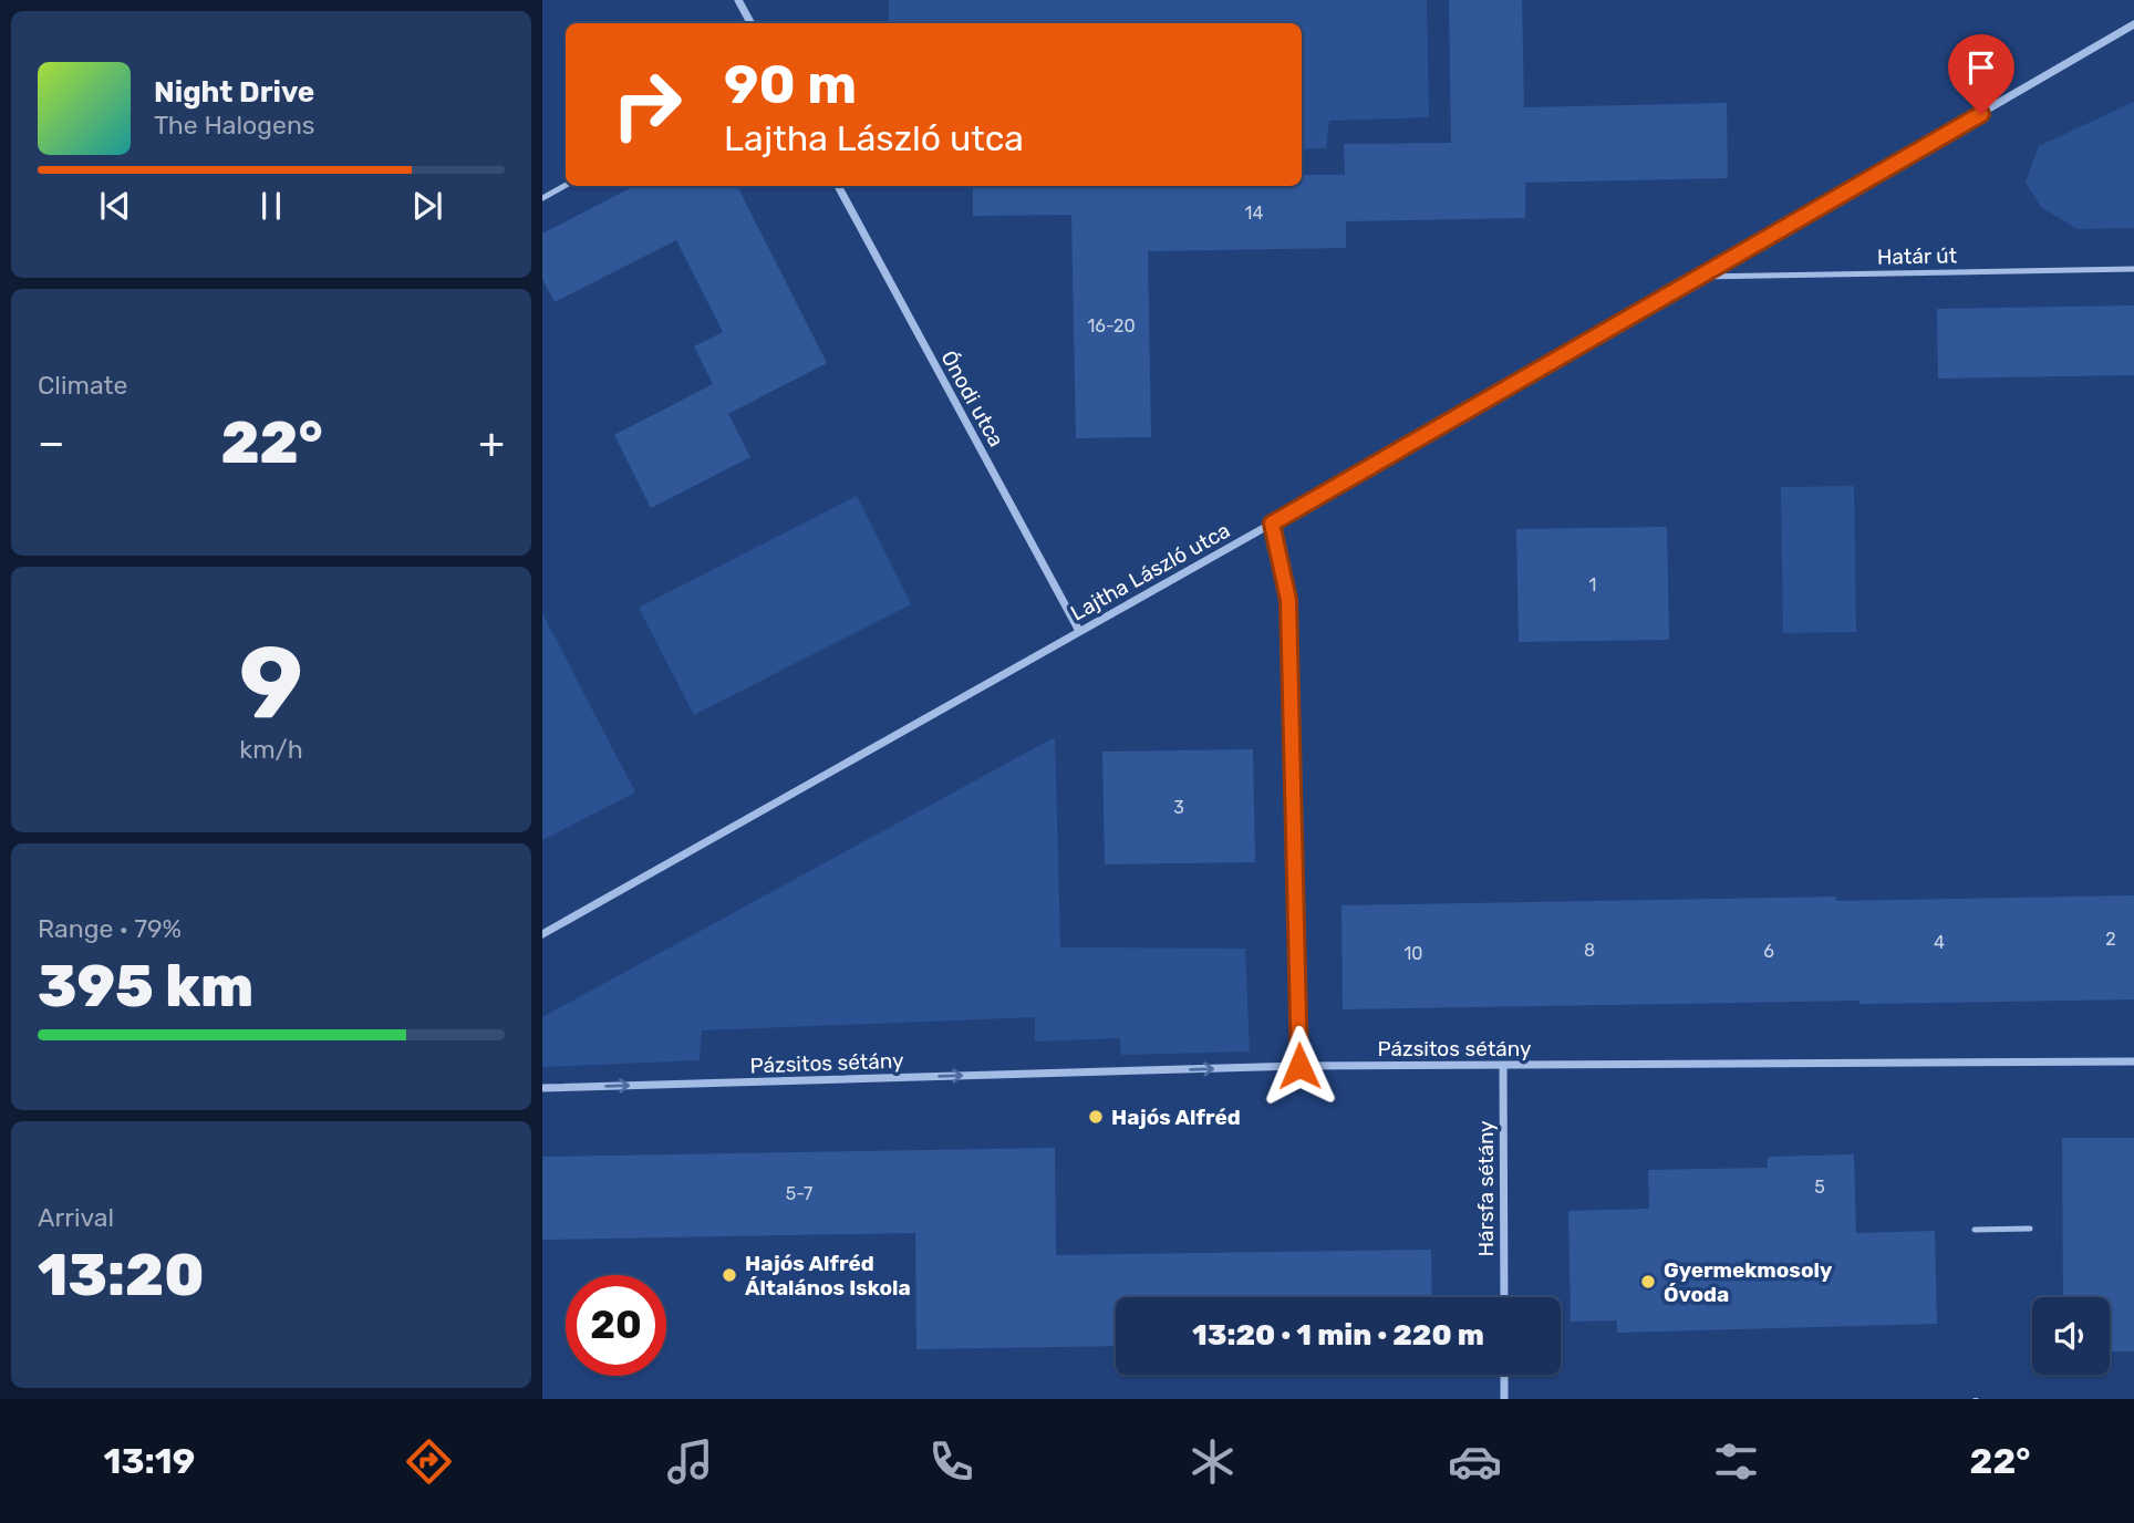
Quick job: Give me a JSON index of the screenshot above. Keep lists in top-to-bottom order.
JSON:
{
  "streets": {
    "street": [
      "Ónodi utca",
      "Lajtha László utca",
      "Pázsitos sétány",
      "Hársfa sétány"
    ],
    "lane": ["Határ út"]
  },
  "crossings": [
    ["Határ út", "Lajtha László utca"],
    ["Ónodi utca", "Lajtha László utca"],
    ["Pázsitos sétány", "Hársfa sétány"]
  ],
  "one_way": ["Pázsitos sétány"],
  "places": ["Hajós Alfréd", "Hajós Alfréd Általános Iskola", "Gyermekmosoly Óvoda"],
  "house_numbers": [
    "14",
    "16-20",
    "1",
    "3",
    "2",
    "4",
    "8",
    "6",
    "10",
    "5",
    "5-7"
  ],
  "page": {
    "turn": ["90 m", "Lajtha László utca"],
    "song": ["Night Drive", "The Halogens"],
    "tile": [
      "Climate",
      ["9", "km/h"],
      ["Range · 79%", "395 km"],
      ["Arrival", "13:20"]
    ],
    "heat": ["−", "22°", "+"],
    "limit": "20",
    "trip": "13:20 · 1 min · 220 m",
    "tabs": ["13:19", "22°"]
  }
}
